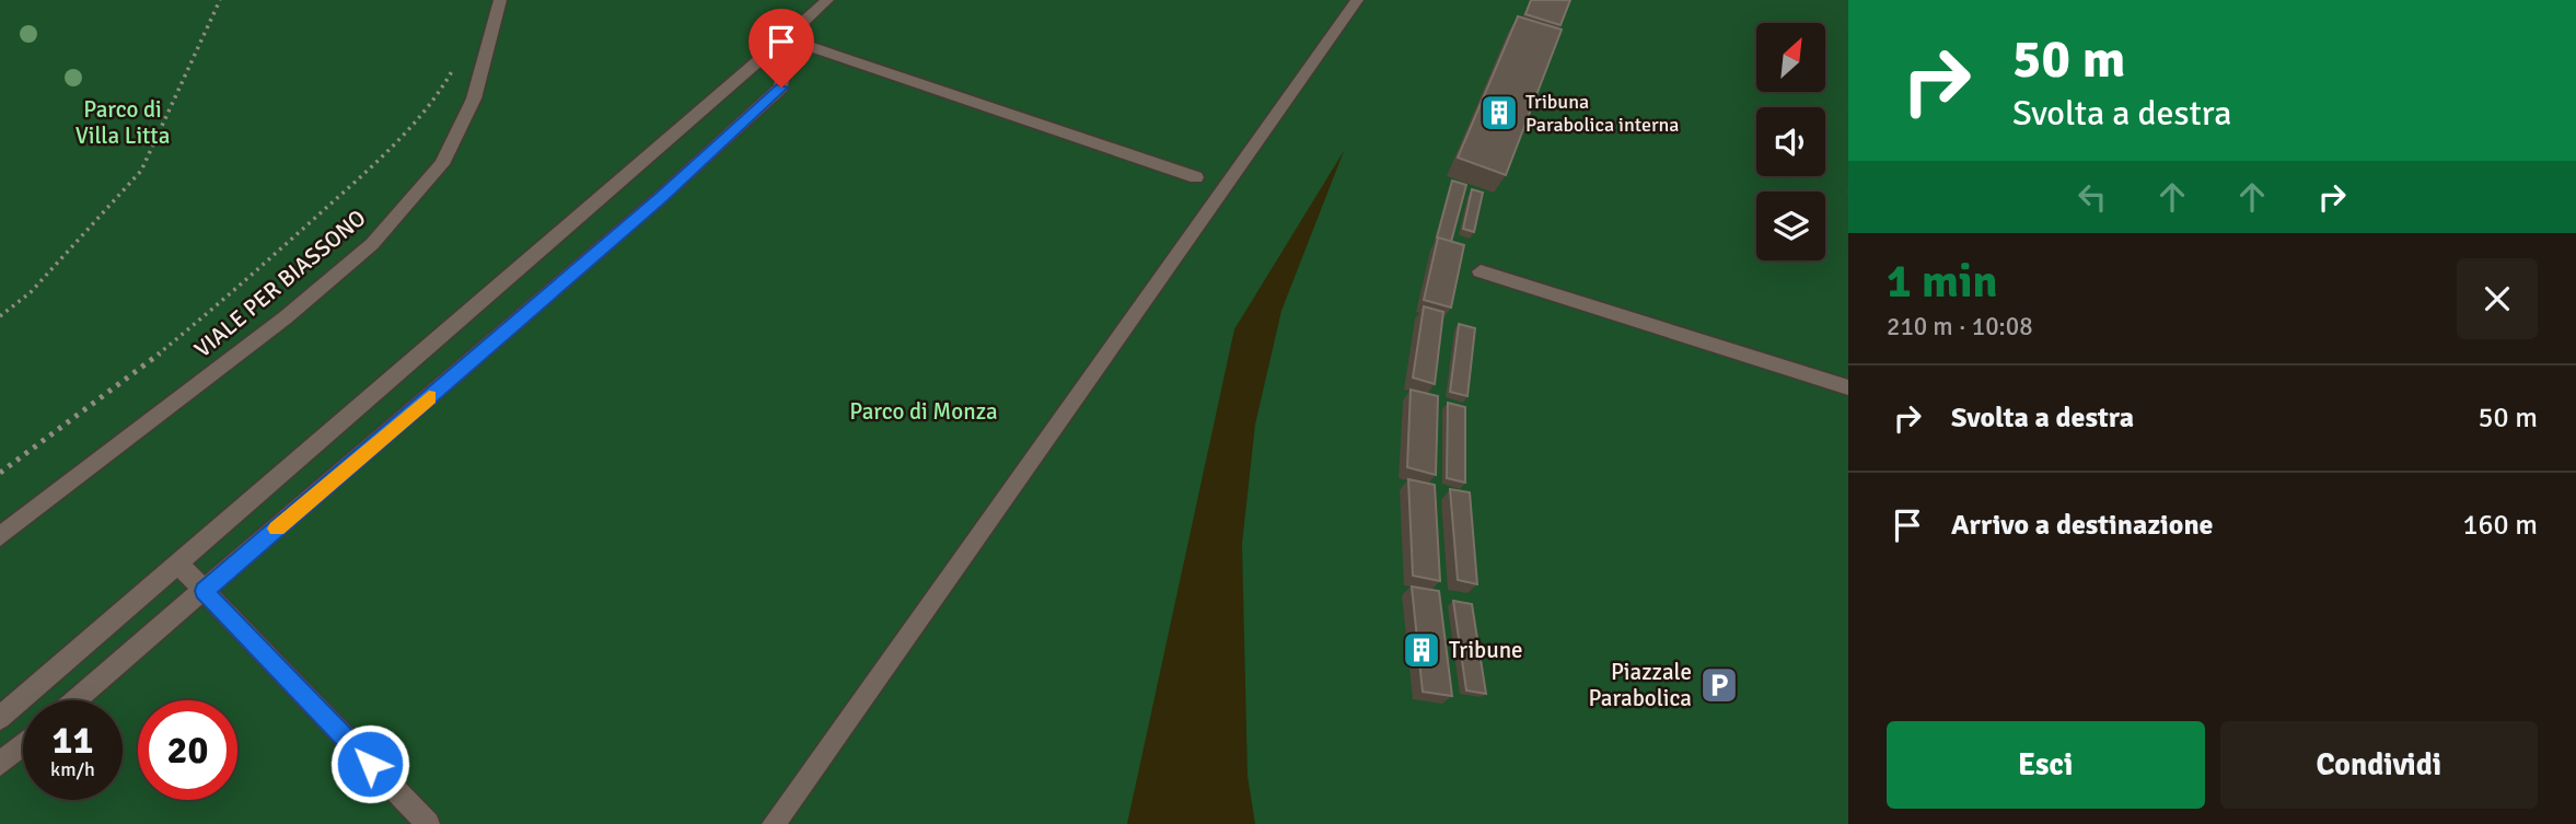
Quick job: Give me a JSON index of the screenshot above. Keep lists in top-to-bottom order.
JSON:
{
  "streets": {
    "lane": ["VIALE PER BIASSONO"]
  },
  "parks": ["Parco di Villa Litta", "Parco di Monza"],
  "places": {
    "building": ["Tribuna Parabolica interna", "Tribune"],
    "parking": ["Piazzale Parabolica"]
  },
  "north": "top right",
  "page": {
    "turn": ["50 m", "Svolta a destra"],
    "heading": ["1 min", "210 m · 10:08"],
    "list": [
      {
        "name": "Svolta a destra",
        "value": "50 m"
      },
      {
        "name": "Arrivo a destinazione",
        "value": "160 m"
      }
    ],
    "speed": "11 km/h",
    "limit": "20",
    "buttons": ["Esci", "Condividi"]
  }
}
